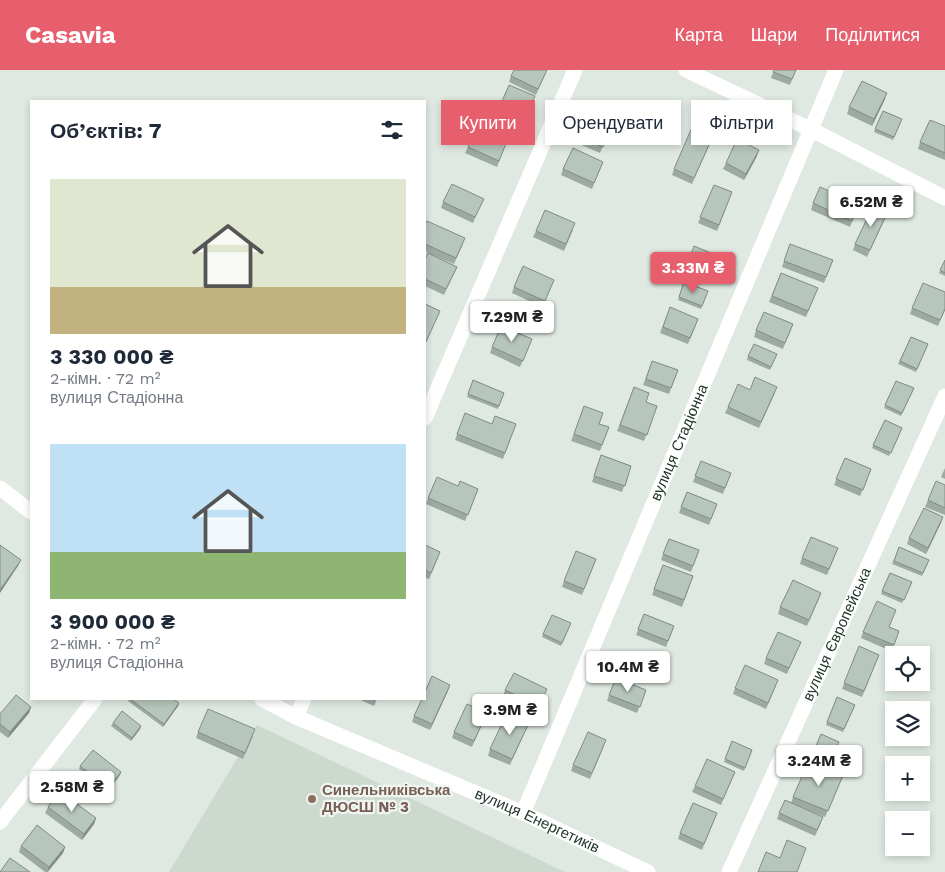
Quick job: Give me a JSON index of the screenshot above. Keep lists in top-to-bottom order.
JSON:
{
  "streets": {
    "street": ["вулиця Стадіонна", "вулиця Європейська", "вулиця Енергетиків"]
  },
  "crossings": [
    ["вулиця Стадіонна", "вулиця Енергетиків"]
  ],
  "places": ["Синельниківська ДЮСШ № 3"],
  "page": {
    "header": "Casavia",
    "nav": ["Карта", "Шари", "Поділитися"],
    "chip": ["Купити", "Орендувати", "Фільтри"],
    "heading": "Об’єктів: 7",
    "list": [
      {
        "name": "3 330 000 ₴",
        "note": "2-кімн. · 72 m² · вулиця Стадіонна"
      },
      {
        "name": "3 900 000 ₴",
        "note": "2-кімн. · 72 m² · вулиця Стадіонна"
      }
    ],
    "price": [
      "6.52M ₴",
      "3.33M ₴",
      "7.29M ₴",
      "10.4M ₴",
      "3.9M ₴",
      "3.24M ₴",
      "2.58M ₴"
    ],
    "map_buttons": ["+", "−"]
  }
}
